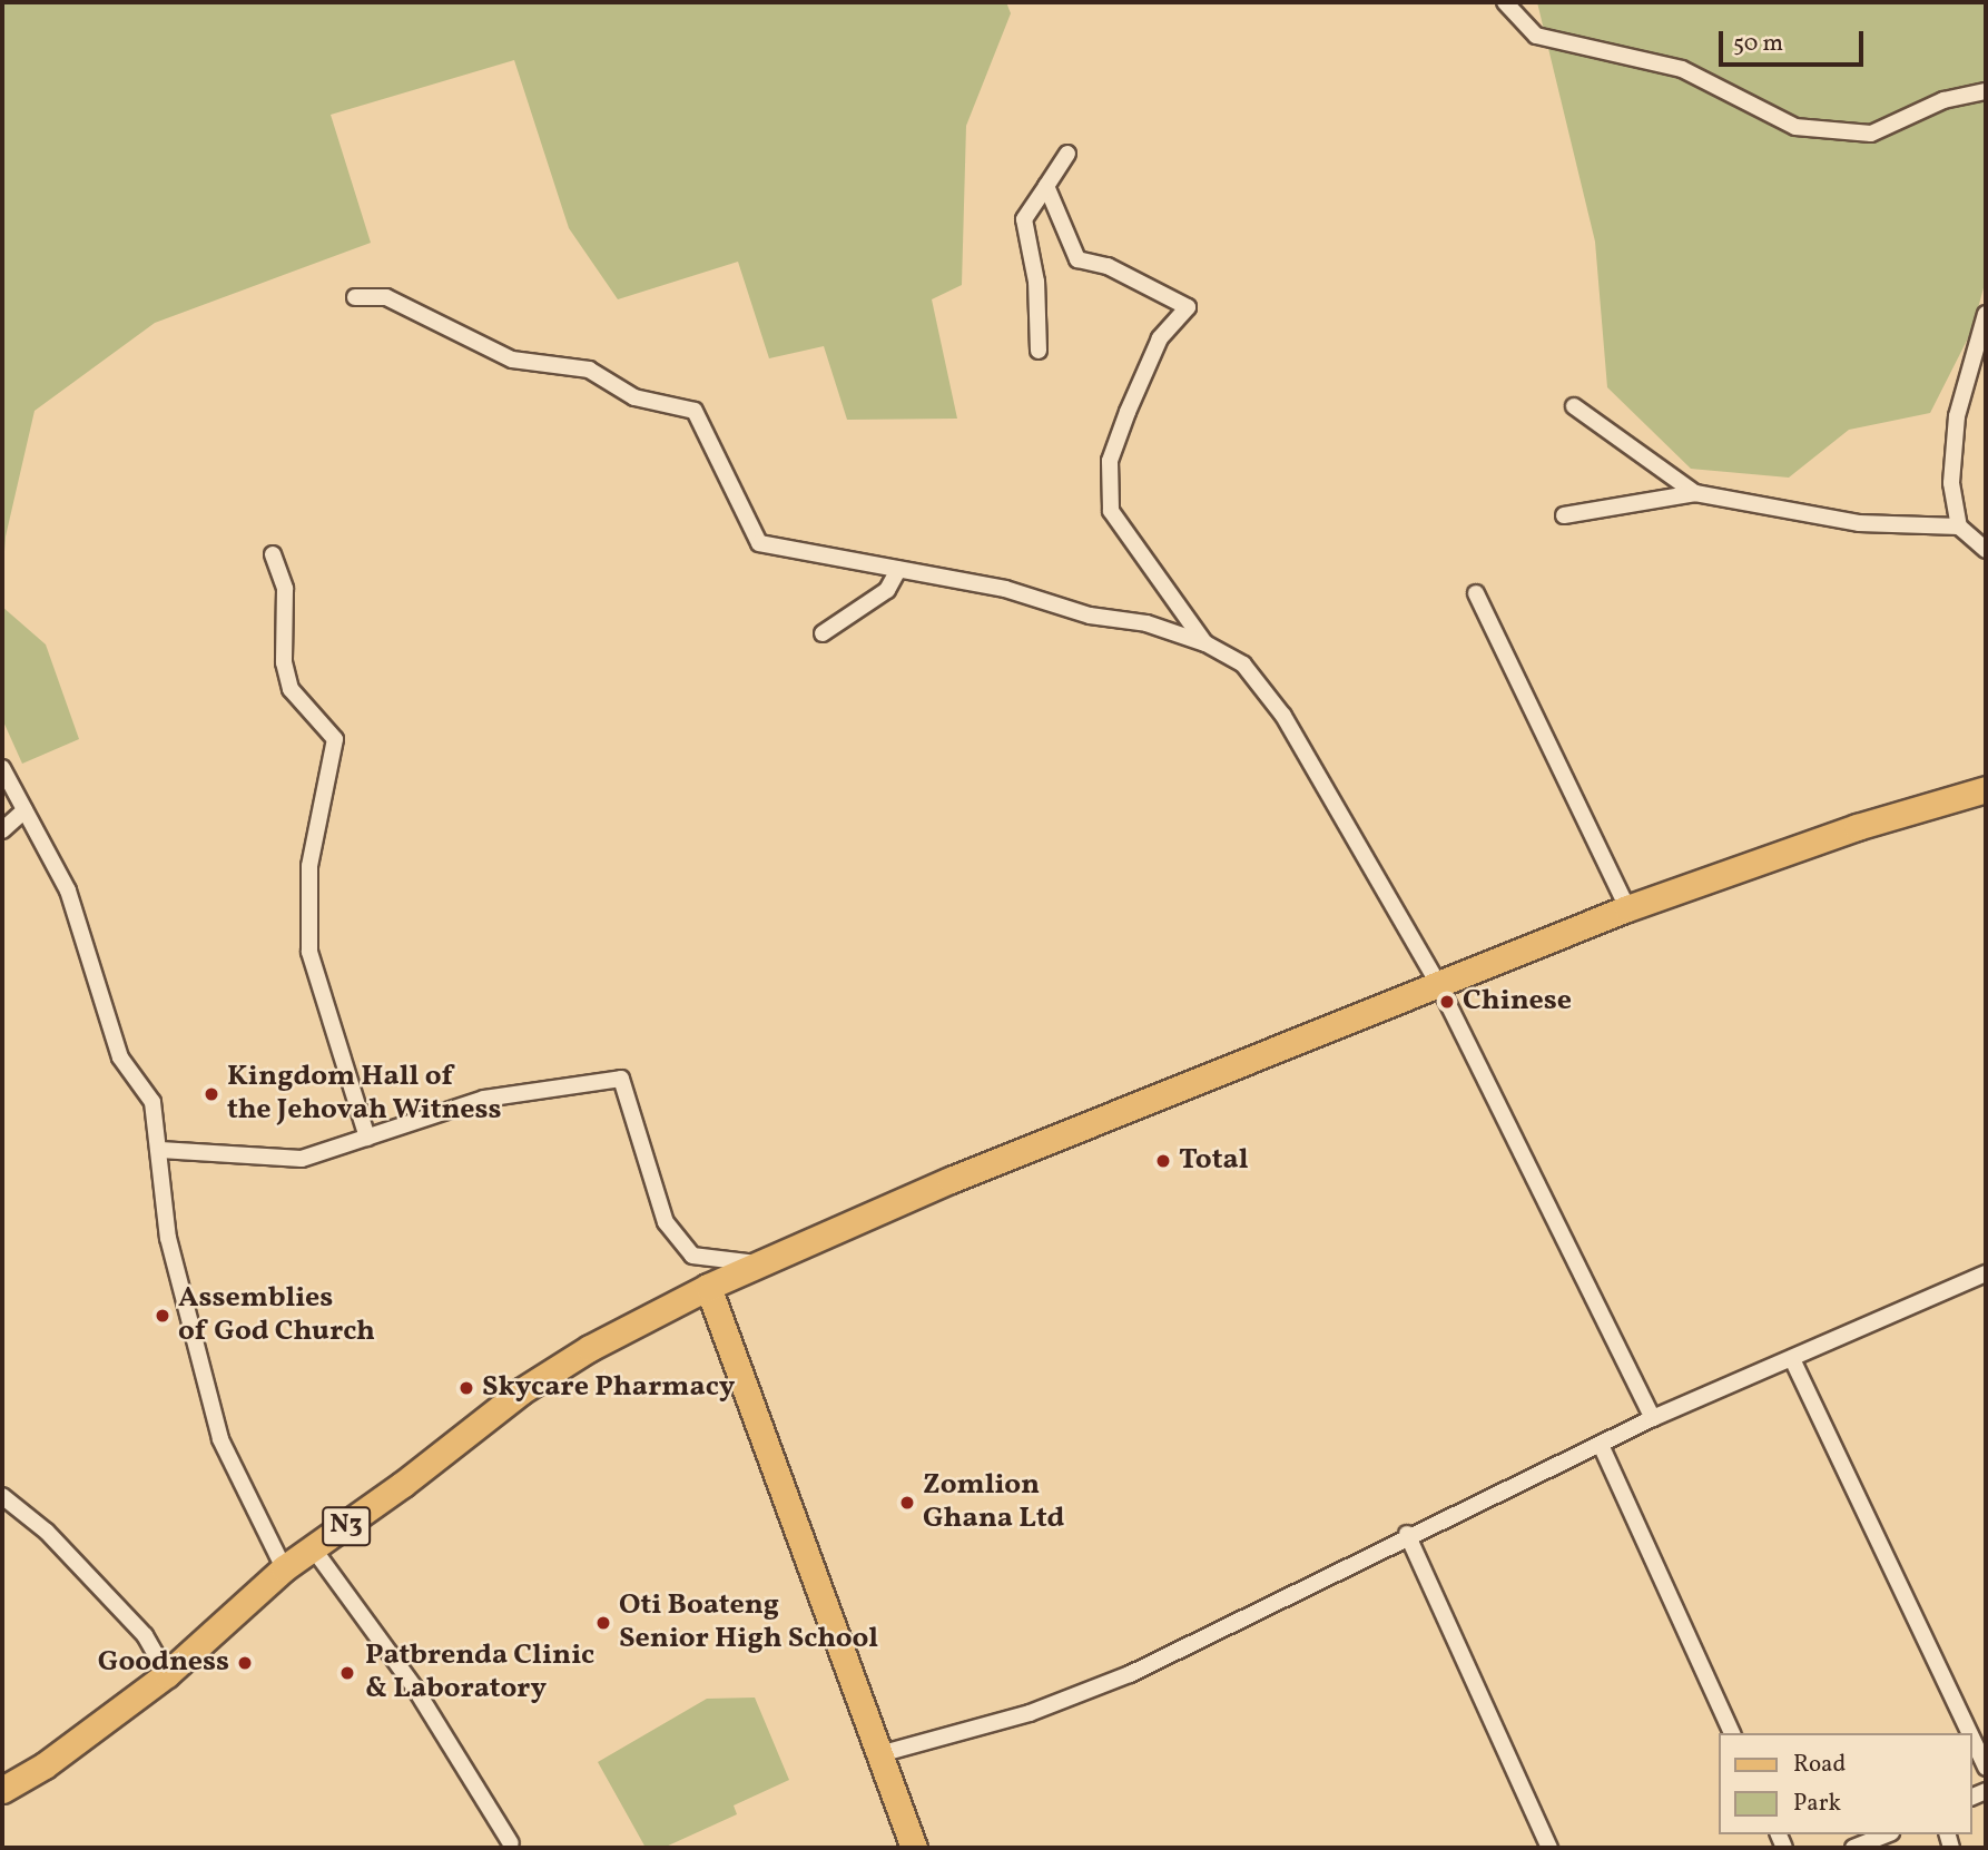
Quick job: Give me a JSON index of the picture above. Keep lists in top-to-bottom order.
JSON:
{
  "streets": {
    "main road": ["N3"]
  },
  "places": [
    "Chinese",
    "Kingdom Hall of the Jehovah Witness",
    "Total",
    "Assemblies of God Church",
    "Skycare Pharmacy",
    "Zomlion Ghana Ltd",
    "Oti Boateng Senior High School",
    "Goodness",
    "Patbrenda Clinic & Laboratory"
  ],
  "legend": ["Road", "Park"],
  "scale_bar": "50 m"
}
